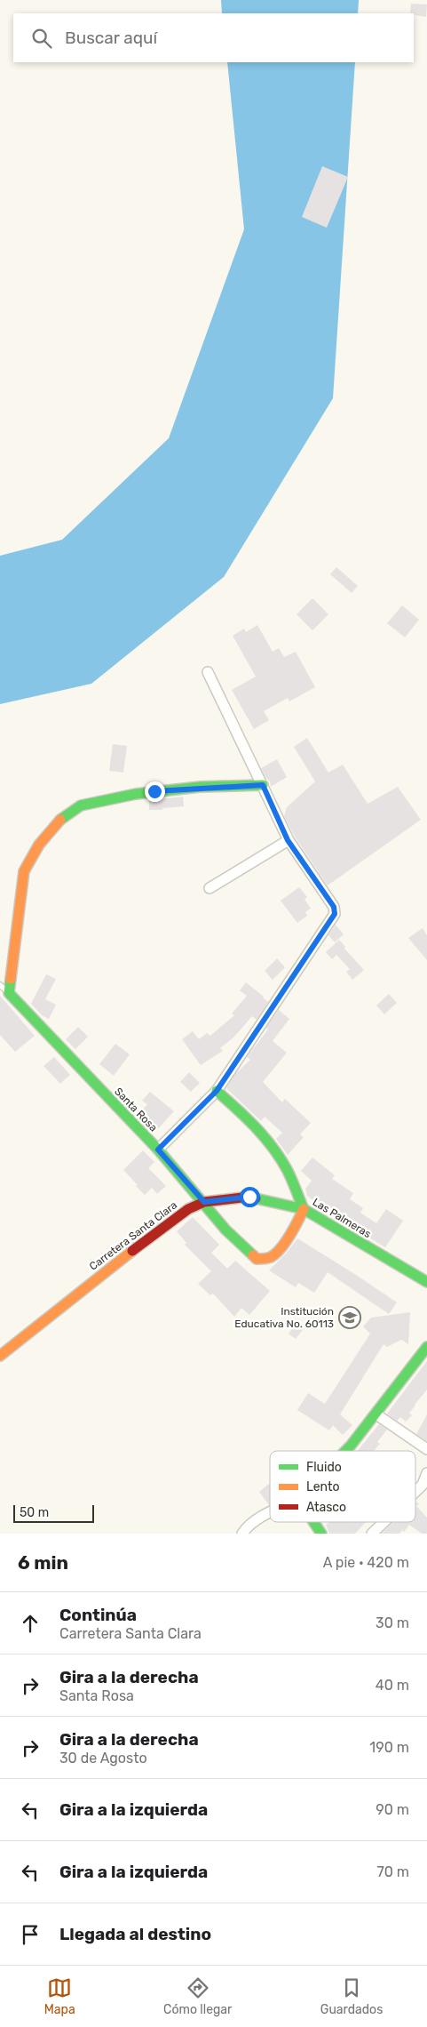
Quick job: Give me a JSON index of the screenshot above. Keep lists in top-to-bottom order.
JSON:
{
  "streets": {
    "street": ["Santa Rosa", "Las Palmeras", "Carretera Santa Clara"]
  },
  "crossings": [
    ["Santa Rosa", "Las Palmeras"],
    ["Santa Rosa", "Carretera Santa Clara"],
    ["Las Palmeras", "Carretera Santa Clara"]
  ],
  "places": {
    "school or university": ["Institución Educativa No. 60113"]
  },
  "legend": ["Fluido", "Lento", "Atasco"],
  "scale_bar": "50 m",
  "page": {
    "search": "Buscar aquí",
    "scale": "50 m",
    "heading": ["6 min", "A pie · 420 m"],
    "list": [
      ["Continúa", "Carretera Santa Clara", "30 m"],
      ["Gira a la derecha", "Santa Rosa", "40 m"],
      ["Gira a la derecha", "30 de Agosto", "190 m"],
      ["Gira a la izquierda", "90 m"],
      ["Gira a la izquierda", "70 m"],
      "Llegada al destino"
    ],
    "nav": ["Mapa", "Cómo llegar", "Guardados"]
  }
}
